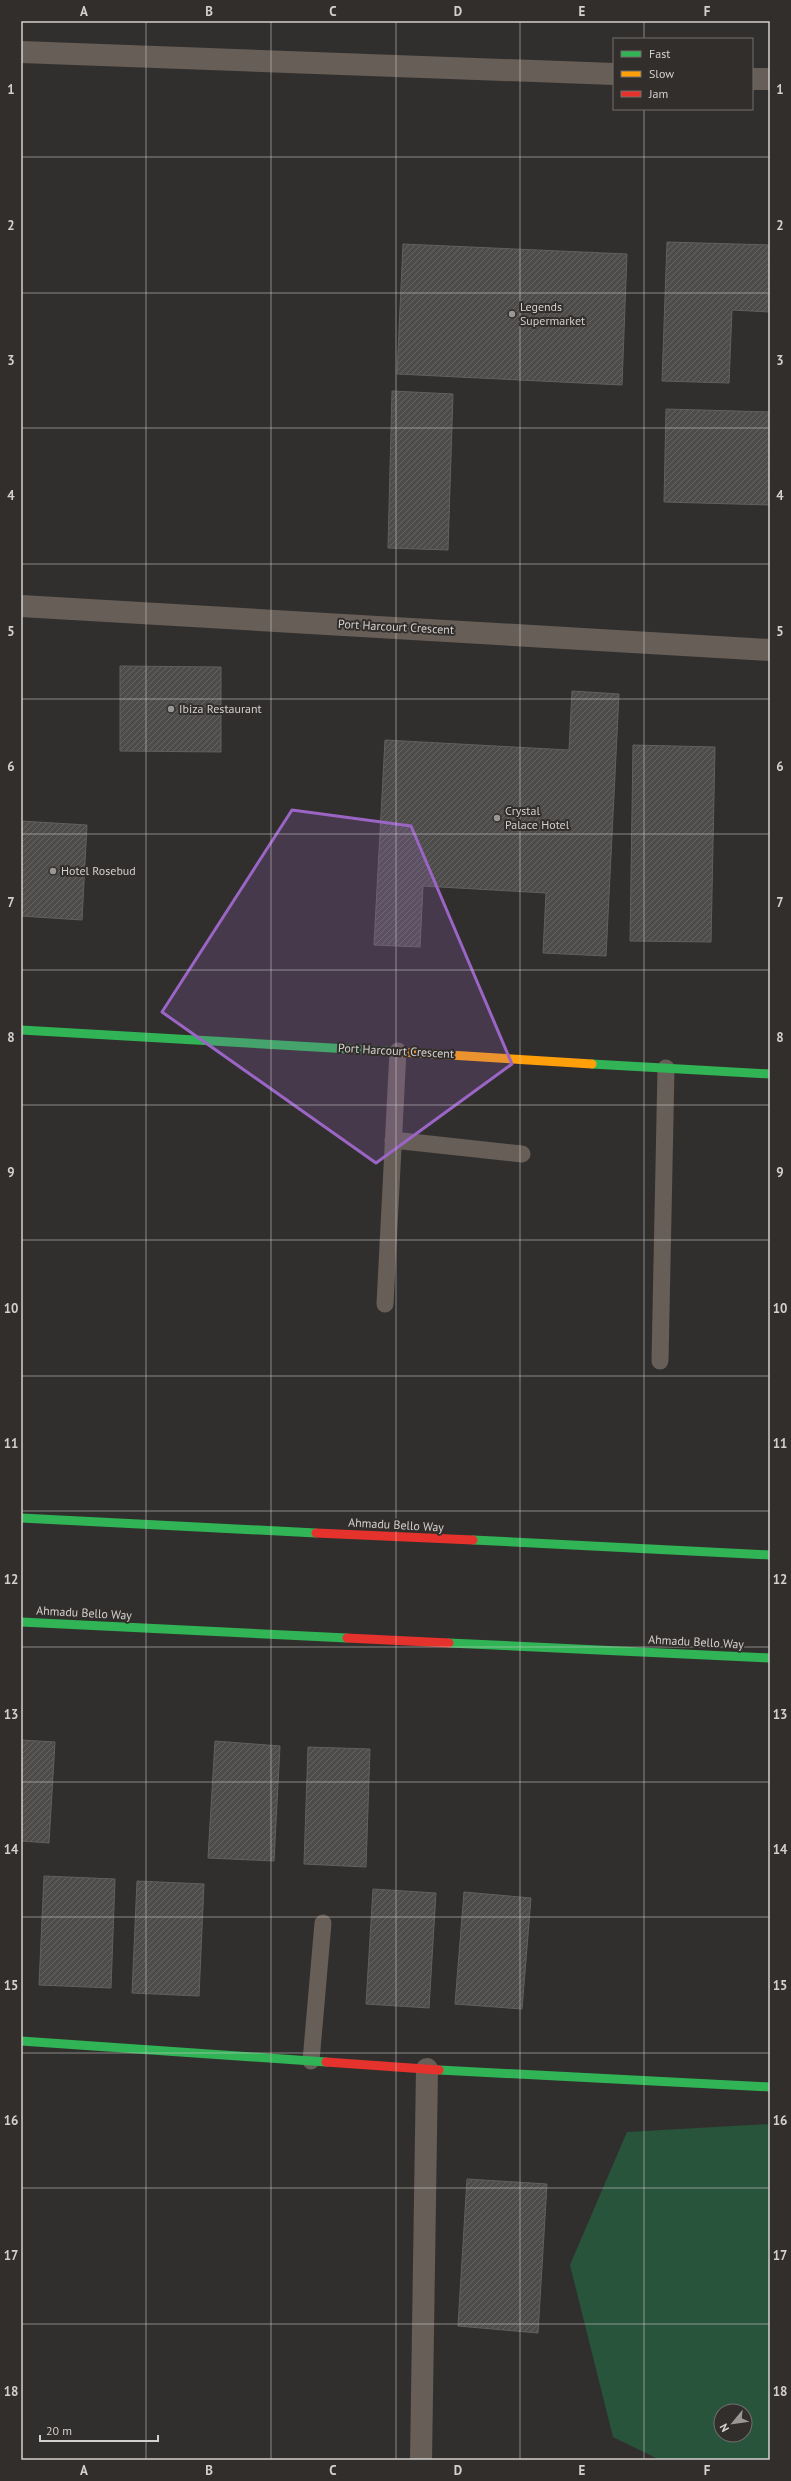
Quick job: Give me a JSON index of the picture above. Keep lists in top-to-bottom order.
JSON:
{
  "streets": {
    "street": ["Port Harcourt Crescent", "Ahmadu Bello Way"]
  },
  "places": [
    "Legends Supermarket",
    "Ibiza Restaurant",
    "Crystal Palace Hotel",
    "Hotel Rosebud"
  ],
  "legend": ["Fast", "Slow", "Jam"],
  "scale_bar": "20 m",
  "north": "bottom left",
  "grid": {
    "columns": [
      "A",
      "B",
      "C",
      "D",
      "E",
      "F"
    ],
    "rows": [
      "1",
      "2",
      "3",
      "4",
      "5",
      "6",
      "7",
      "8",
      "9",
      "10",
      "11",
      "12",
      "13",
      "14",
      "15",
      "16",
      "17",
      "18"
    ]
  }
}
